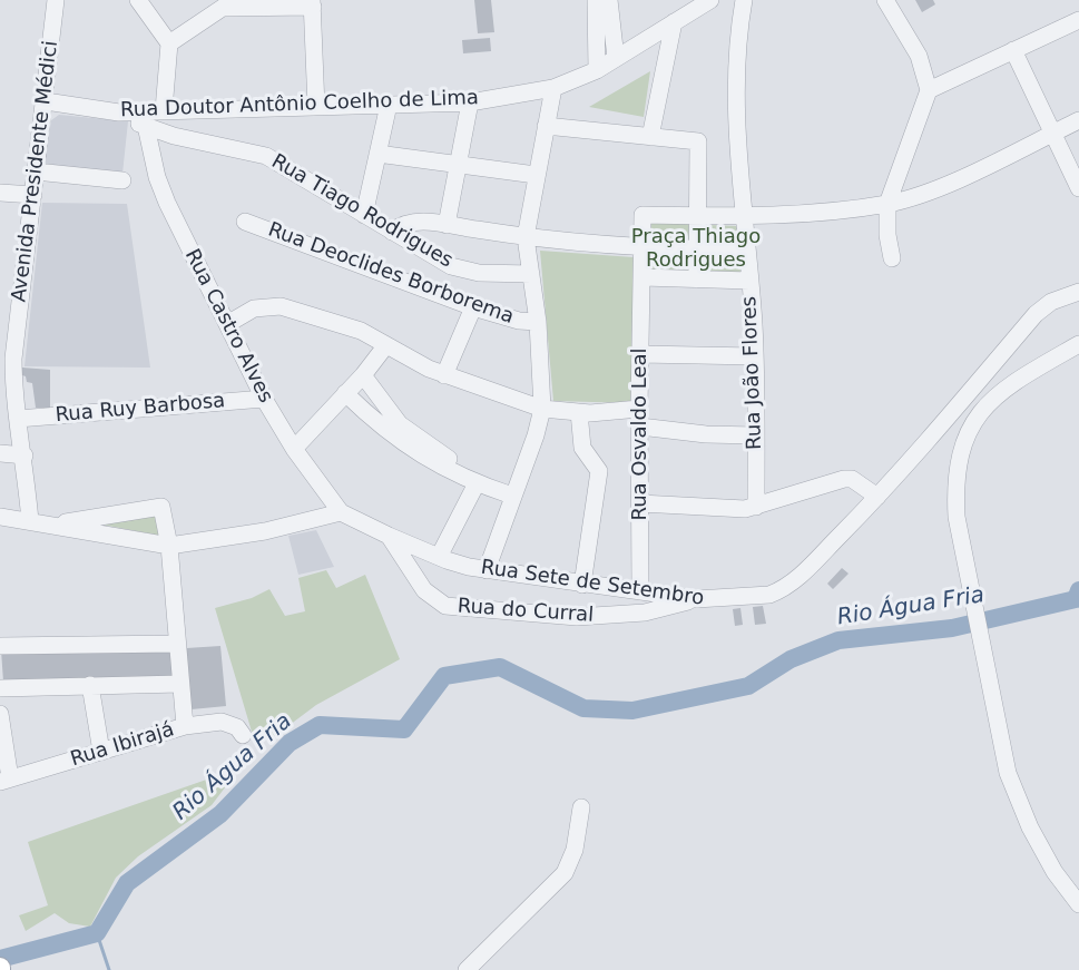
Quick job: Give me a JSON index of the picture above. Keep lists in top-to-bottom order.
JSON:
{
  "streets": {
    "street": [
      "Rua Doutor Antônio Coelho de Lima",
      "Avenida Presidente Médici",
      "Rua Tiago Rodrigues",
      "Rua Deoclides Borborema",
      "Rua Castro Alves",
      "Rua João Flores",
      "Rua Ruy Barbosa",
      "Rua Osvaldo Leal",
      "Rua Sete de Setembro",
      "Rua do Curral",
      "Rua Ibirajá"
    ]
  },
  "crossings": [
    ["Rua Doutor Antônio Coelho de Lima", "Avenida Presidente Médici"],
    ["Rua Doutor Antônio Coelho de Lima", "Rua Tiago Rodrigues"],
    ["Avenida Presidente Médici", "Rua Ruy Barbosa"],
    ["Rua Tiago Rodrigues", "Rua Castro Alves"],
    ["Rua Castro Alves", "Rua Ruy Barbosa"],
    ["Rua Castro Alves", "Rua Sete de Setembro"],
    ["Rua Osvaldo Leal", "Rua Sete de Setembro"],
    ["Rua Sete de Setembro", "Rua do Curral"]
  ],
  "water": ["Rio Água Fria"],
  "parks": ["Praça Thiago Rodrigues"]
}
